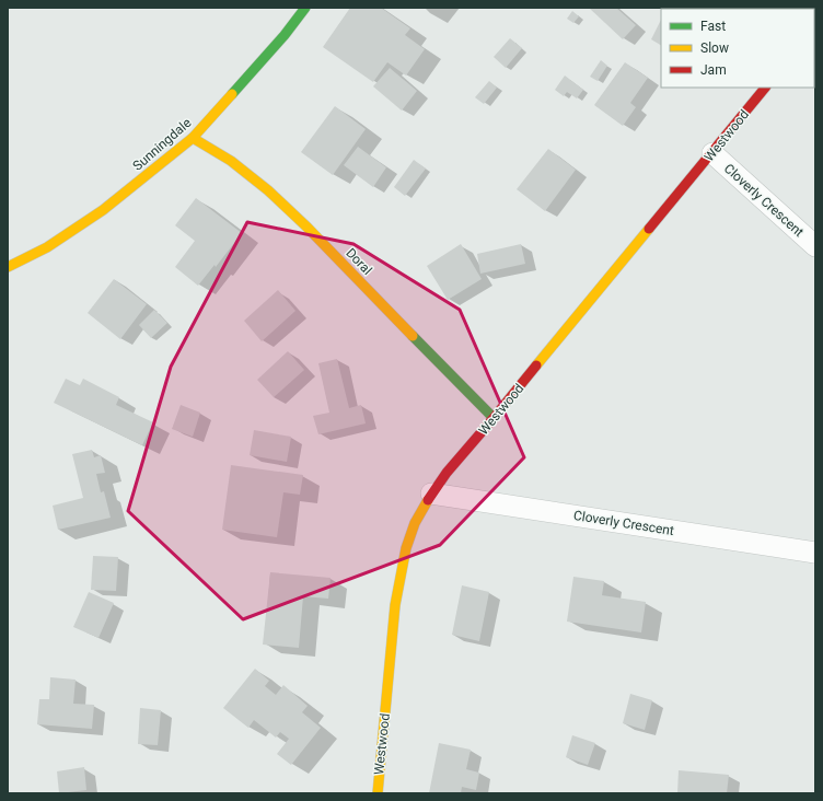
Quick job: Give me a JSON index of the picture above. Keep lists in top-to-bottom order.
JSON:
{
  "streets": {
    "street": [
      "Westwood",
      "Sunningdale",
      "Cloverly Crescent",
      "Doral"
    ]
  },
  "crossings": [
    ["Westwood", "Cloverly Crescent"],
    ["Westwood", "Doral"],
    ["Sunningdale", "Doral"]
  ],
  "legend": ["Fast", "Slow", "Jam"]
}
